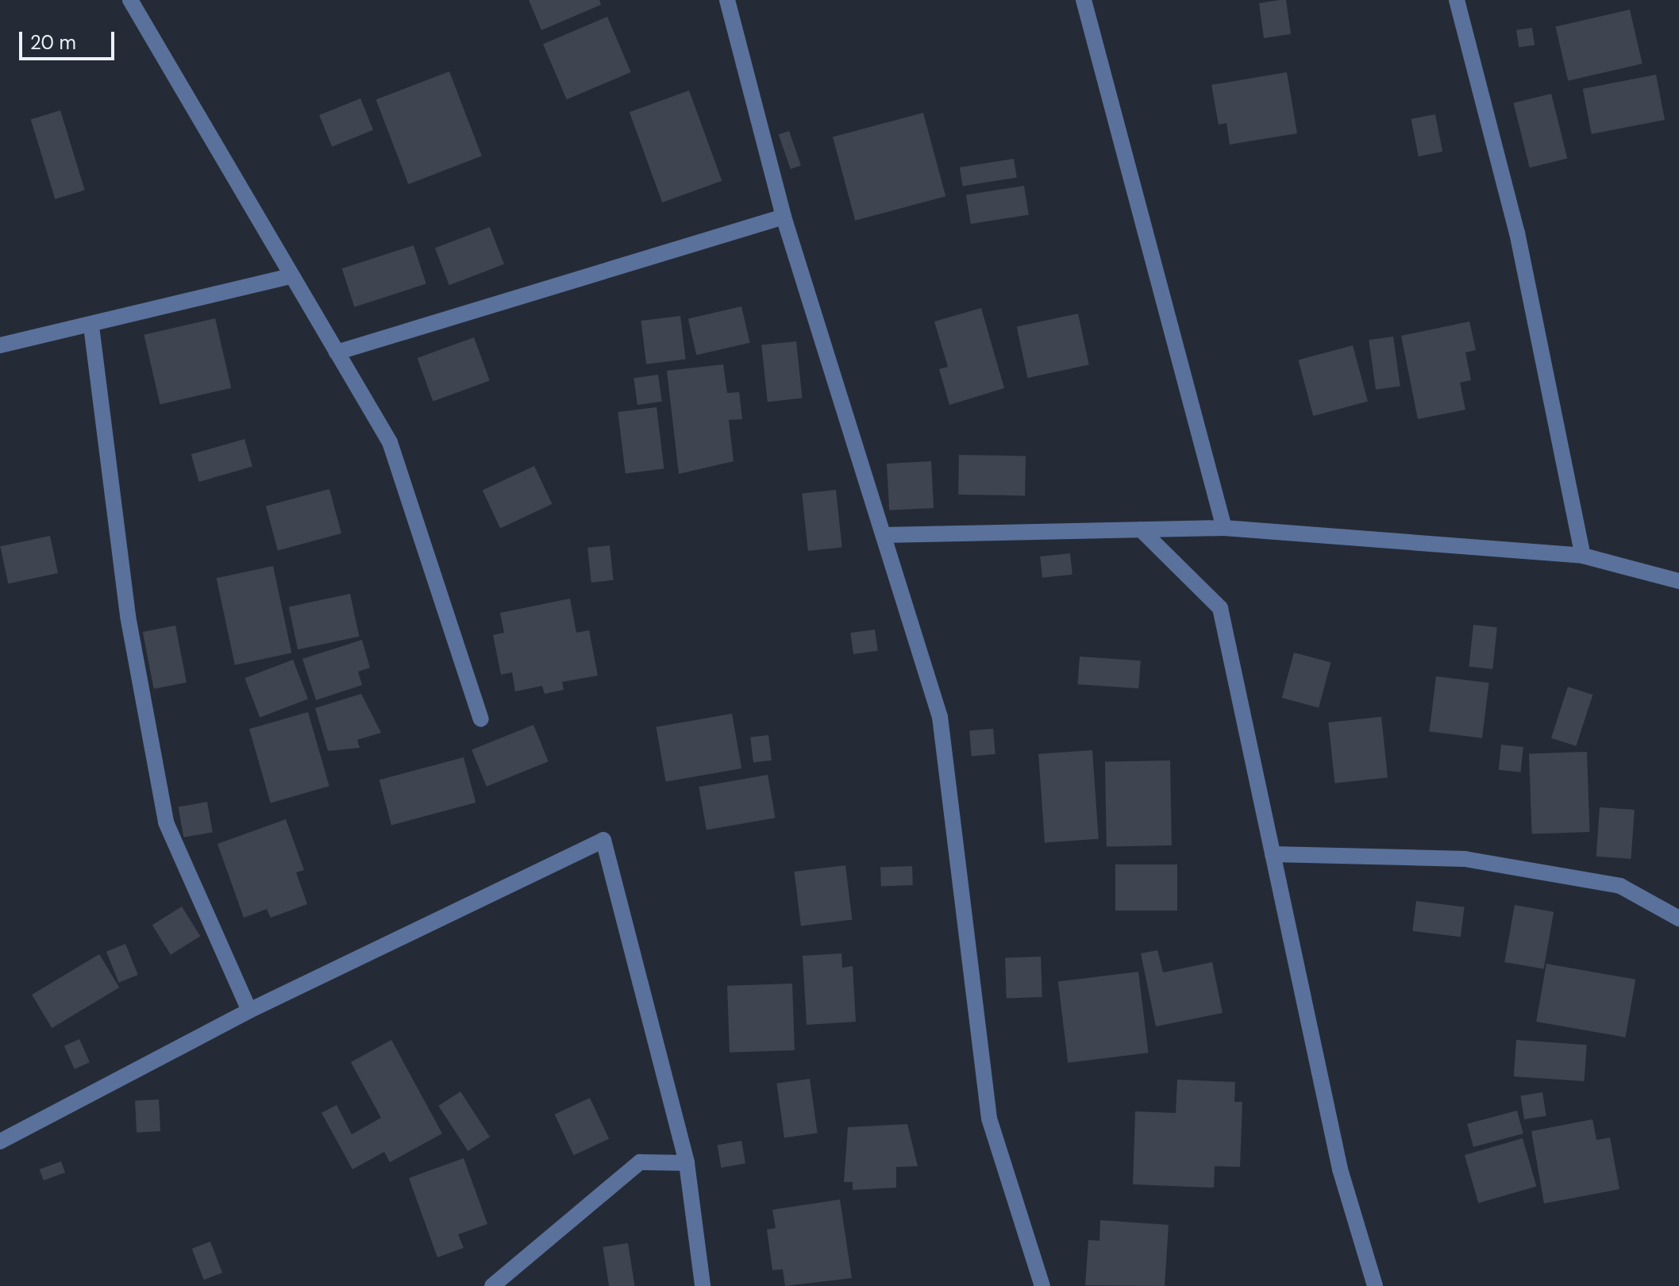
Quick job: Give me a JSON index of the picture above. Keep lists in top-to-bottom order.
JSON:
{
  "scale_bar": "20 m"
}
